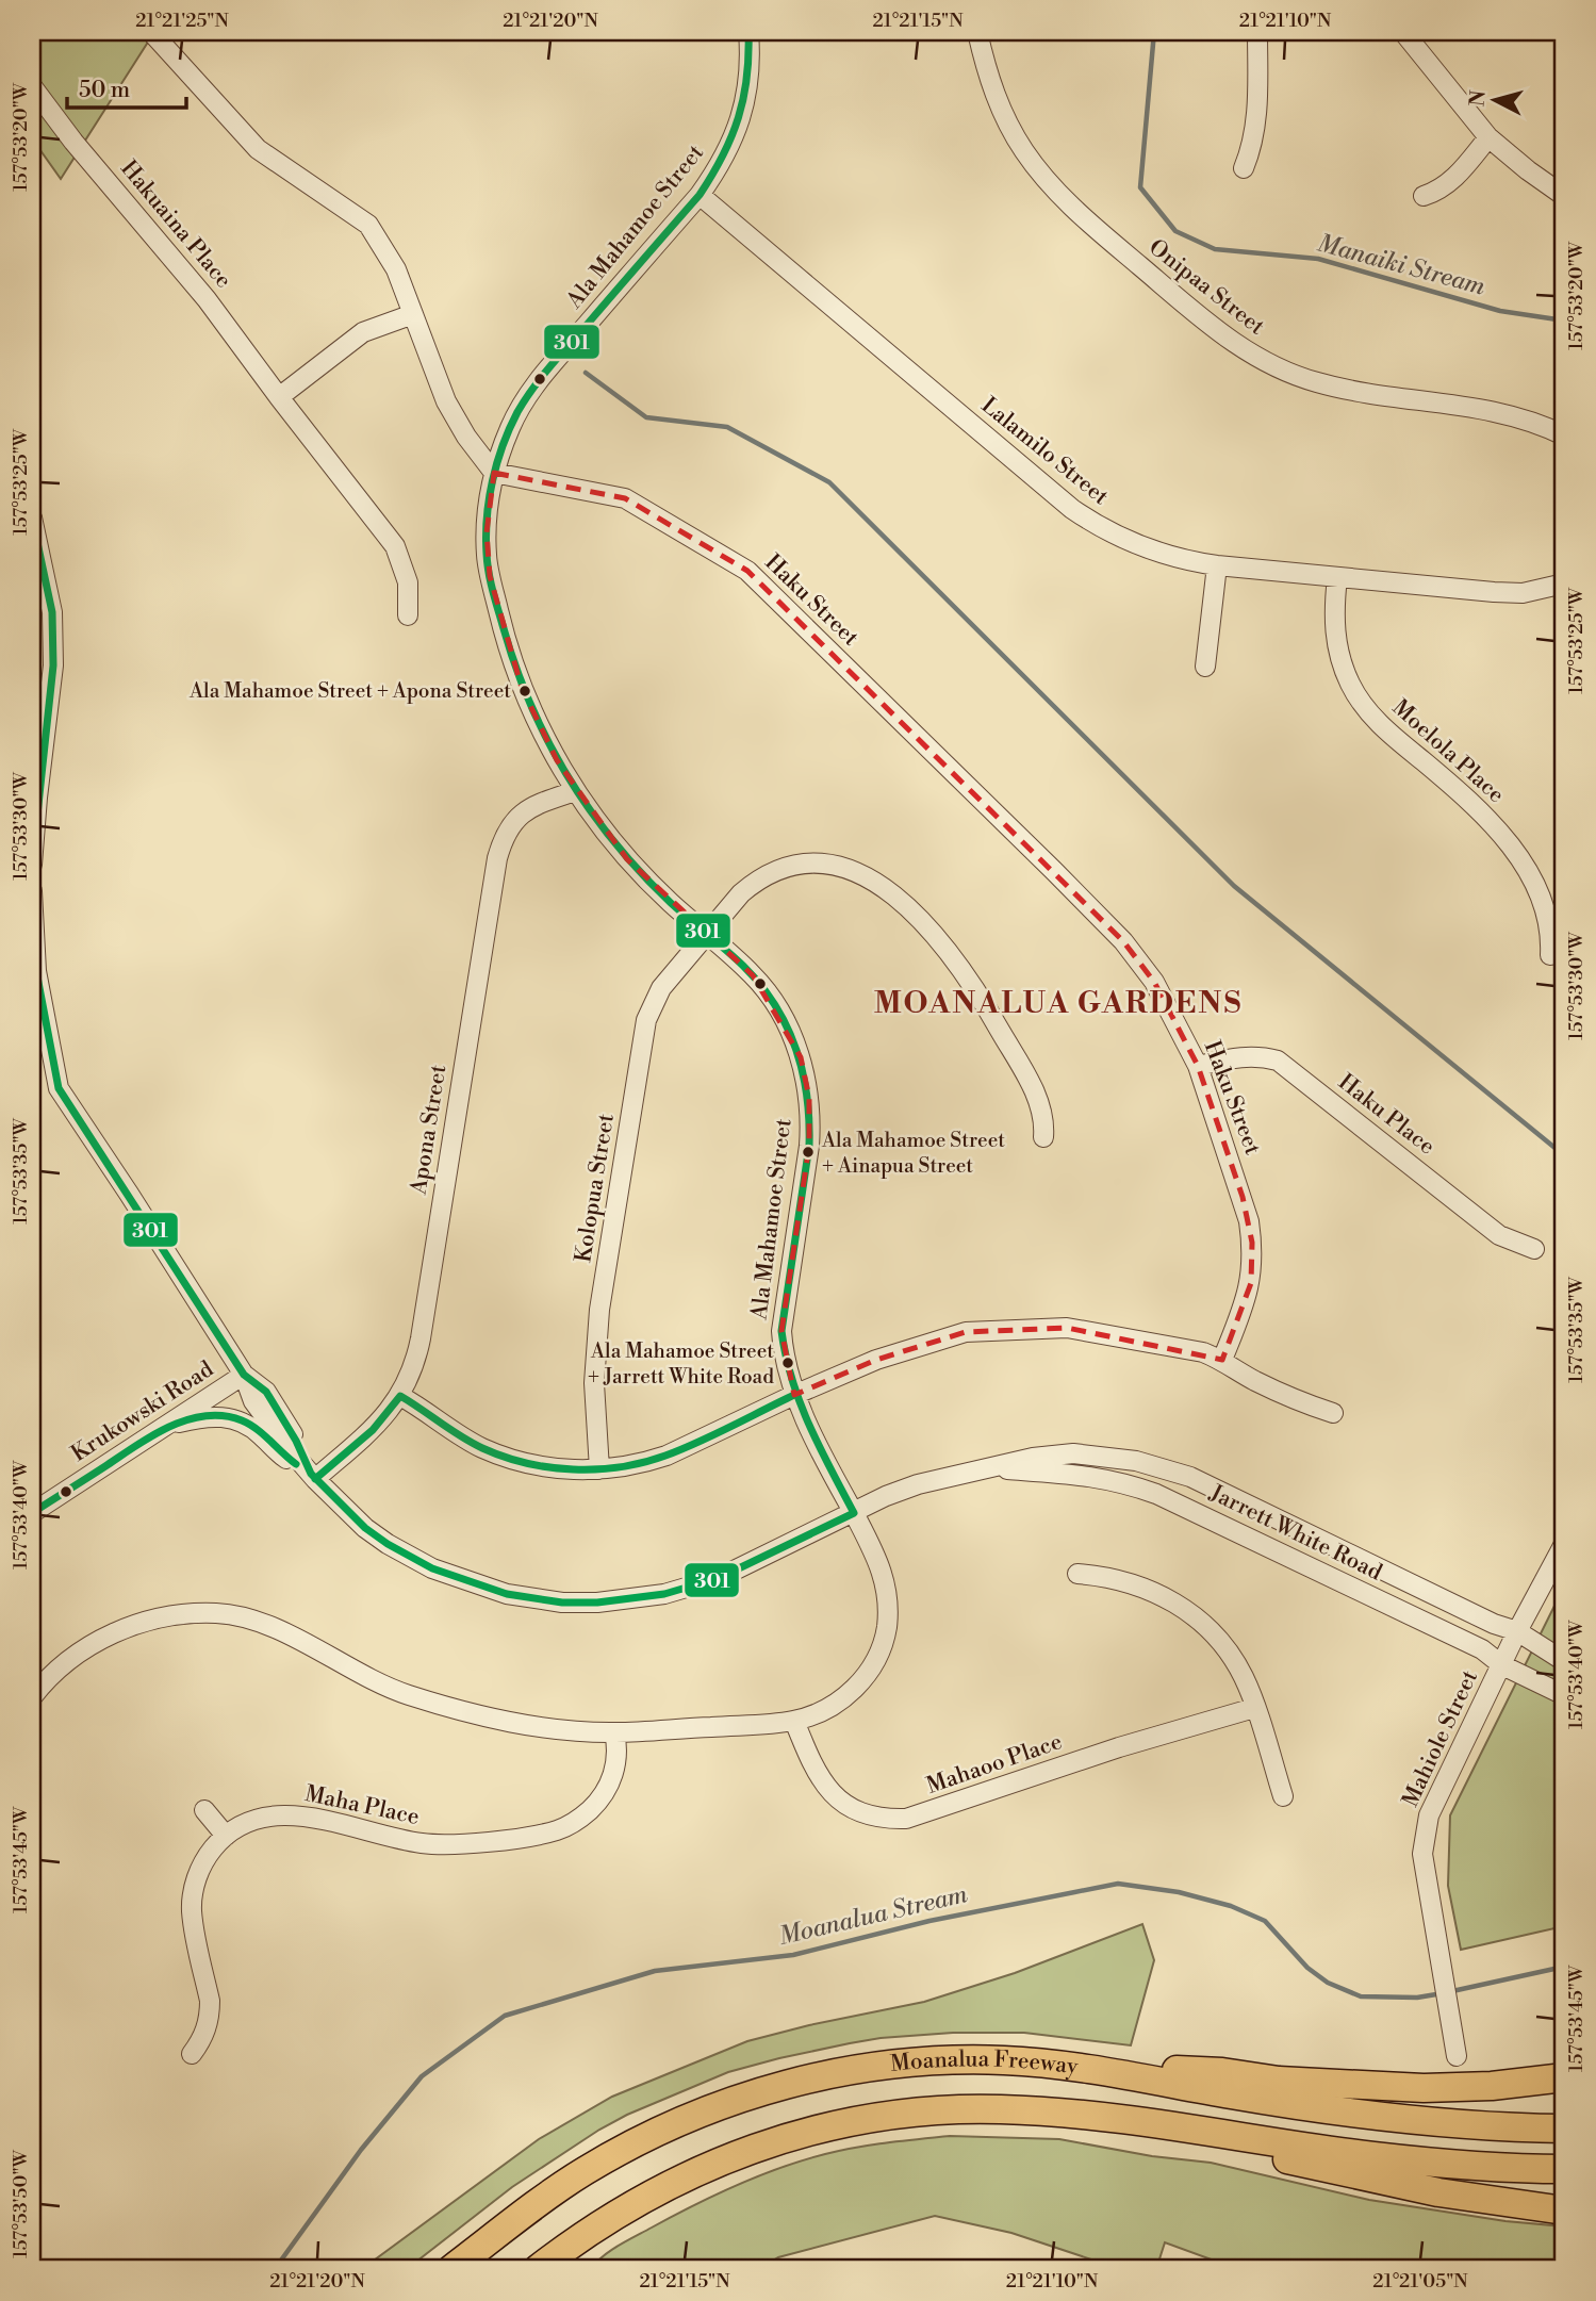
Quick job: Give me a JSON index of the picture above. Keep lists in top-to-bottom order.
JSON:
{
  "streets": {
    "highway": ["Moanalua Freeway"],
    "street": [
      "Hakuaina Place",
      "Ala Mahamoe Street",
      "Onipaa Street",
      "Lalamilo Street",
      "Haku Street",
      "Moelola Place",
      "Haku Place",
      "Apona Street",
      "Kolopua Street",
      "Krukowski Road",
      "Jarrett White Road",
      "Mahiole Street",
      "Mahaoo Place",
      "Maha Place"
    ]
  },
  "crossings": [
    ["Ala Mahamoe Street", "Lalamilo Street"],
    ["Ala Mahamoe Street", "Haku Street"],
    ["Ala Mahamoe Street", "Apona Street"],
    ["Ala Mahamoe Street", "Kolopua Street"],
    ["Ala Mahamoe Street", "Jarrett White Road"],
    ["Ala Mahamoe Street", "Mahaoo Place"],
    ["Ala Mahamoe Street", "Maha Place"],
    ["Lalamilo Street", "Moelola Place"],
    ["Haku Street", "Haku Place"],
    ["Apona Street", "Jarrett White Road"],
    ["Krukowski Road", "Jarrett White Road"],
    ["Jarrett White Road", "Mahiole Street"]
  ],
  "districts": ["MOANALUA GARDENS"],
  "water": ["Manaiki Stream", "Moanalua Stream"],
  "places": ["Ala Mahamoe Street + Apona Street", "Ala Mahamoe Street + Ainapua Street", "Ala Mahamoe Street + Jarrett White Road"],
  "lines": ["transit line 301"],
  "scale_bar": "50 m",
  "north": "left",
  "coordinates": [
    "21°21'25\"N",
    "21°21'20\"N",
    "21°21'15\"N",
    "21°21'10\"N",
    "157°53'20\"W",
    "157°53'25\"W",
    "157°53'30\"W",
    "157°53'35\"W",
    "157°53'40\"W",
    "157°53'45\"W",
    "157°53'50\"W",
    "21°21'05\"N"
  ]
}
